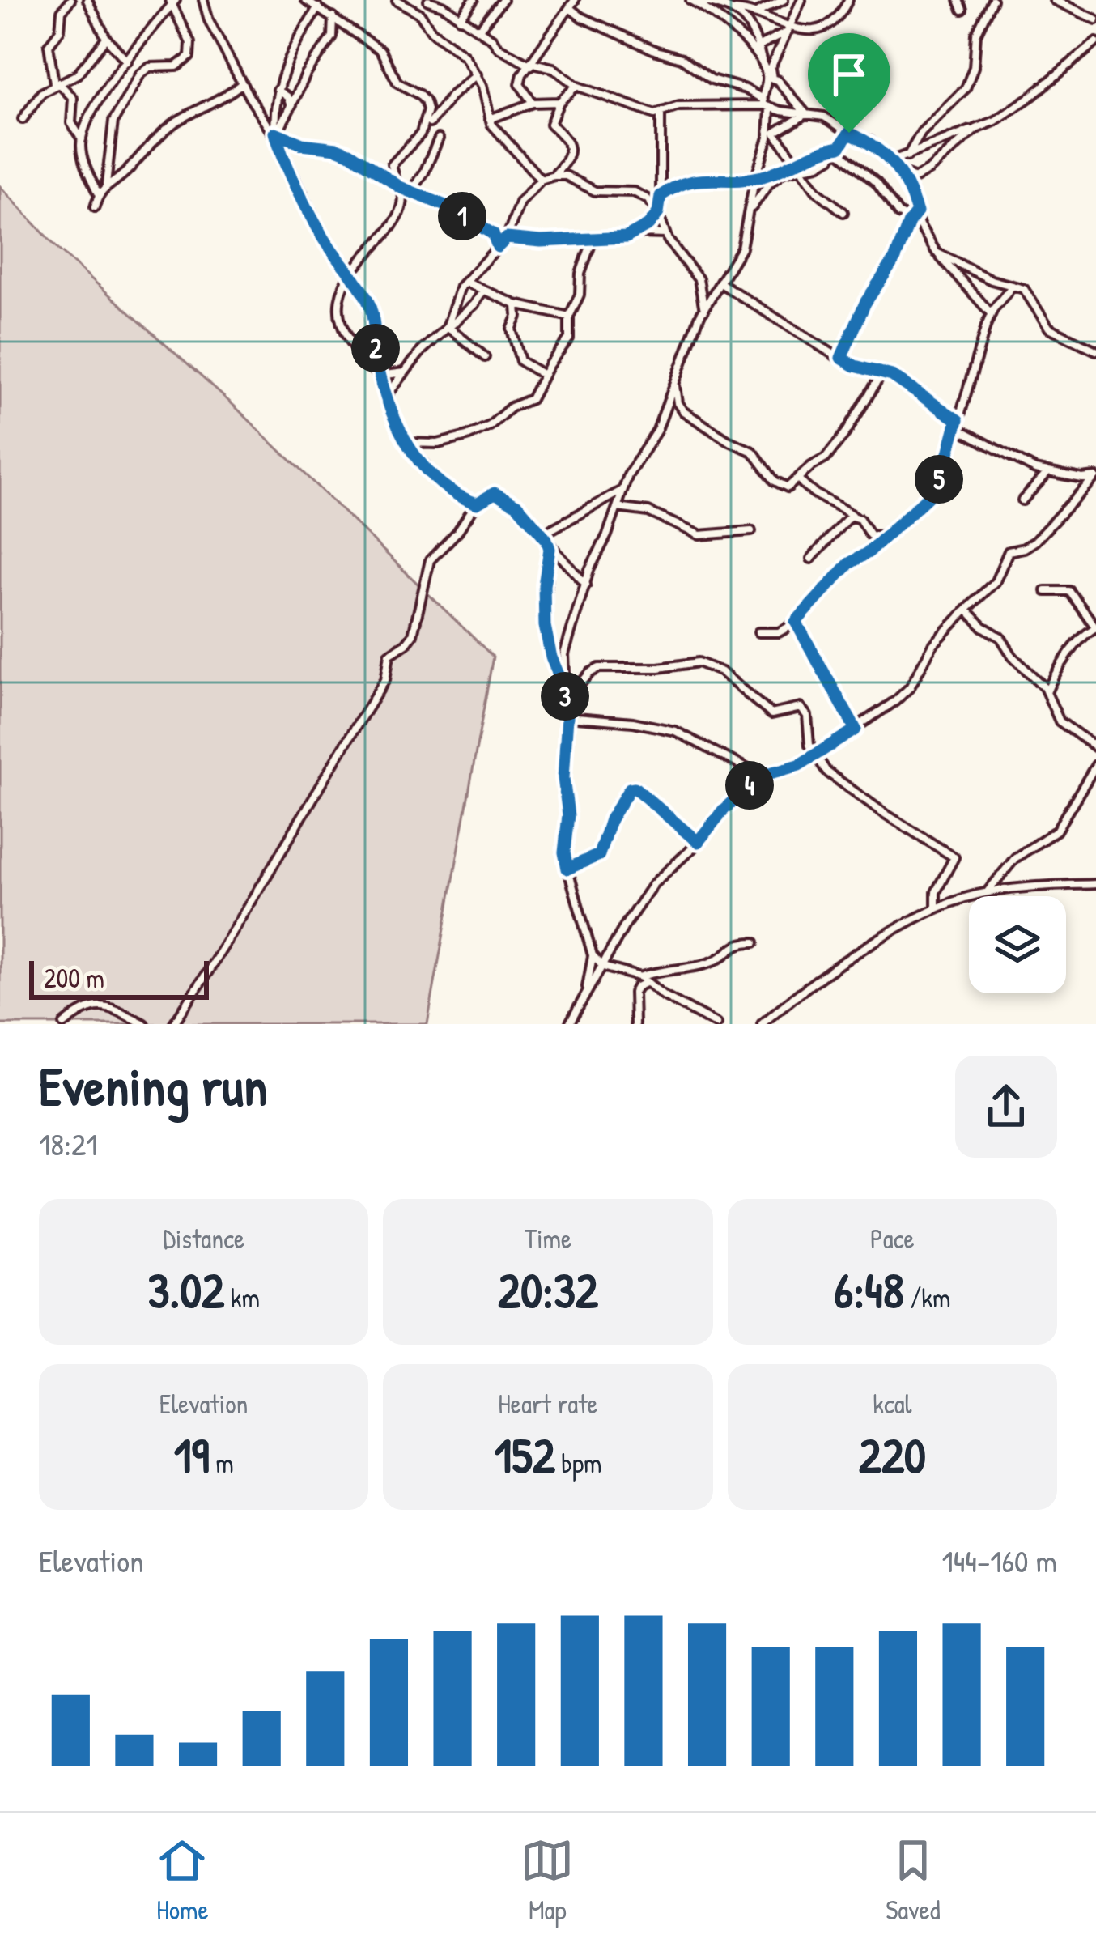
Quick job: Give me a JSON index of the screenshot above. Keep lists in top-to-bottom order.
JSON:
{
  "scale_bar": "200 m",
  "page": {
    "pins": [
      "1",
      "2",
      "5",
      "3",
      "4"
    ],
    "scale": "200 m",
    "heading": ["Evening run", "18:21"],
    "stats": [
      ["Distance", "3.02 km"],
      ["Time", "20:32"],
      ["Pace", "6:48 /km"],
      ["Elevation", "19 m"],
      ["Heart rate", "152 bpm"],
      ["kcal", "220"]
    ],
    "chart": ["Elevation", "144–160 m"],
    "tabs": ["Home", "Map", "Saved"]
  }
}
